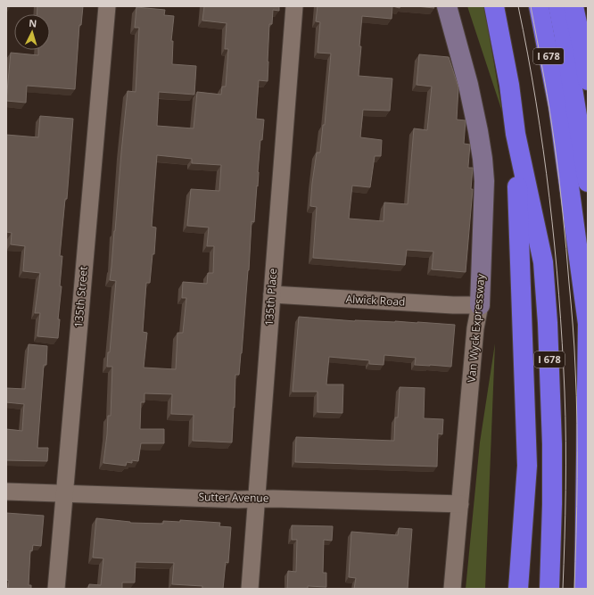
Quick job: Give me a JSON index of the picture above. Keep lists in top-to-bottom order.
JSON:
{
  "streets": {
    "highway": ["I 678"],
    "main road": ["Van Wyck Expressway"],
    "street": [
      "135th Street",
      "135th Place",
      "Alwick Road",
      "Sutter Avenue"
    ]
  },
  "crossings": [
    ["135th Street", "Sutter Avenue"],
    ["135th Place", "Alwick Road"],
    ["135th Place", "Sutter Avenue"],
    ["Alwick Road", "Van Wyck Expressway"],
    ["Van Wyck Expressway", "Sutter Avenue"]
  ],
  "north": "top"
}
